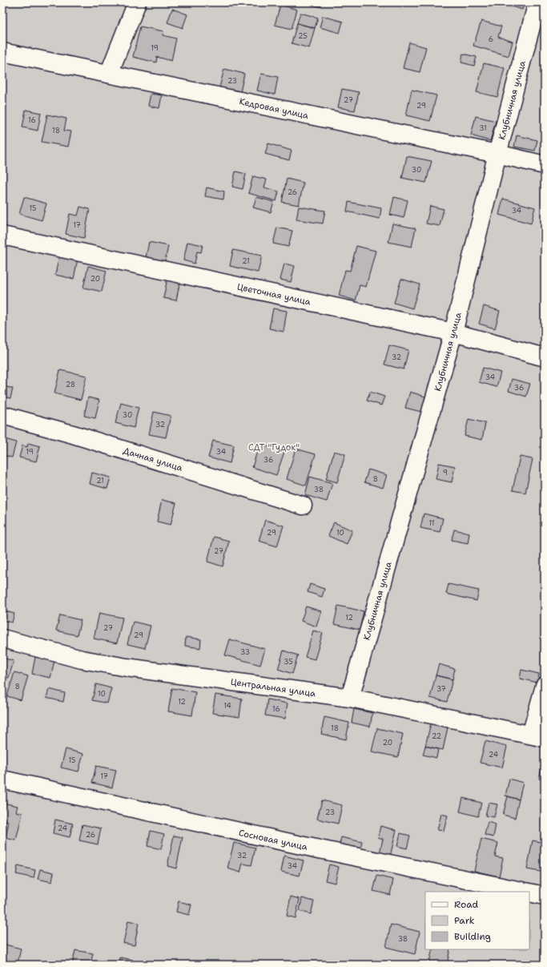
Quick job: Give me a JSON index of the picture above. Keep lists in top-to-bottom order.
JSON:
{
  "streets": {
    "street": [
      "Клубничная улица",
      "Кедровая улица",
      "Цветочная улица",
      "Дачная улица",
      "Центральная улица",
      "Сосновая улица"
    ]
  },
  "crossings": [
    ["Клубничная улица", "Кедровая улица"],
    ["Клубничная улица", "Цветочная улица"],
    ["Клубничная улица", "Центральная улица"]
  ],
  "parks": ["СДТ \"Гудок\""],
  "house_numbers": [
    "25",
    "6",
    "19",
    "23",
    "27",
    "29",
    "16",
    "31",
    "18",
    "30",
    "26",
    "15",
    "34",
    "17",
    "21",
    "20",
    "32",
    "34",
    "28",
    "36",
    "30",
    "32",
    "19",
    "34",
    "36",
    "9",
    "8",
    "21",
    "38",
    "11",
    "29",
    "10",
    "27",
    "12",
    "27",
    "29",
    "33",
    "35",
    "8",
    "37",
    "10",
    "12",
    "14",
    "16",
    "18",
    "22",
    "20",
    "24",
    "15",
    "17",
    "23",
    "24",
    "26",
    "32",
    "34",
    "38"
  ],
  "legend": ["Road", "Park", "Building"]
}
